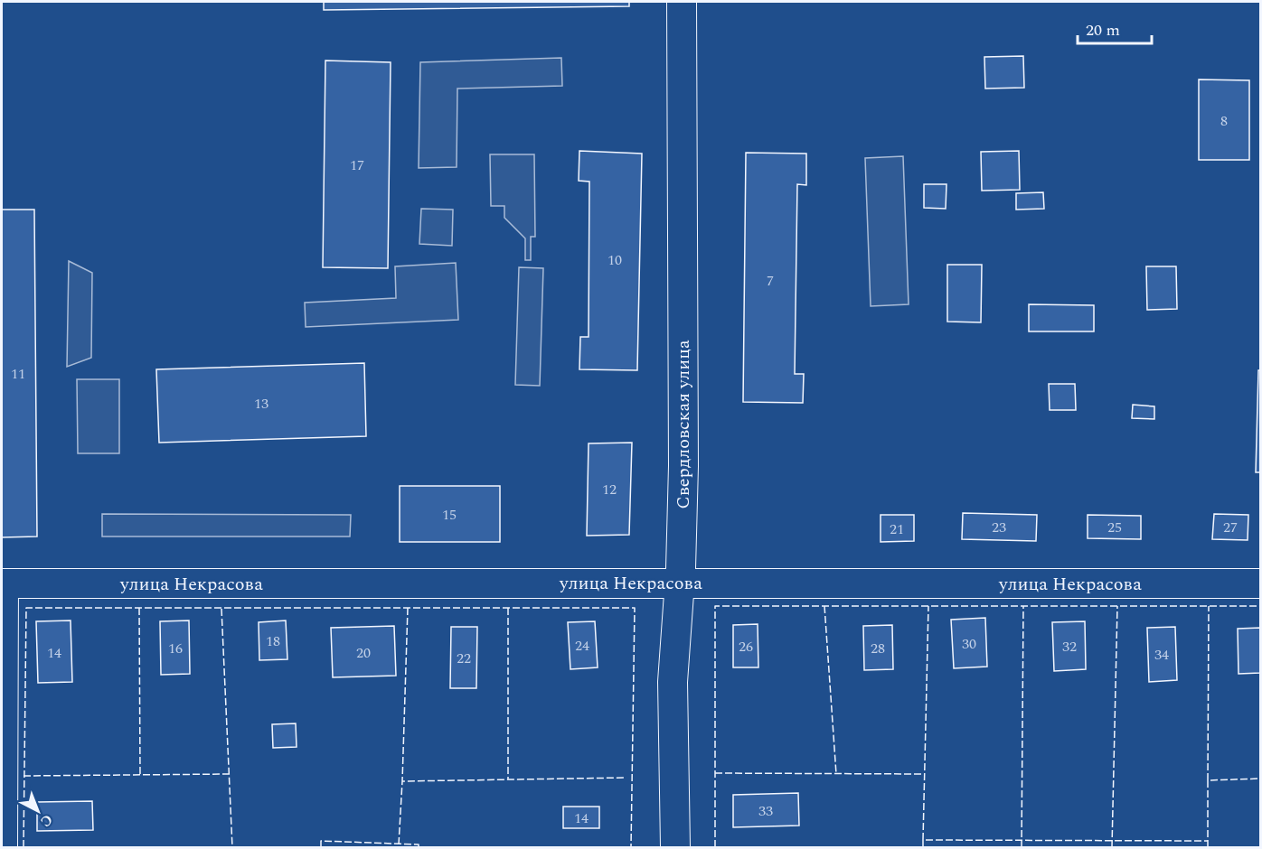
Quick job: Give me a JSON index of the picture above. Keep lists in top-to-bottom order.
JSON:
{
  "streets": {
    "street": ["Свердловская улица", "улица Некрасова"]
  },
  "crossings": [
    ["Свердловская улица", "улица Некрасова"]
  ],
  "house_numbers": [
    "8",
    "17",
    "10",
    "7",
    "11",
    "13",
    "12",
    "15",
    "23",
    "25",
    "27",
    "21",
    "18",
    "30",
    "24",
    "26",
    "32",
    "16",
    "28",
    "14",
    "20",
    "34",
    "22",
    "33",
    "14"
  ],
  "scale_bar": "20 m",
  "north": "bottom right"
}
